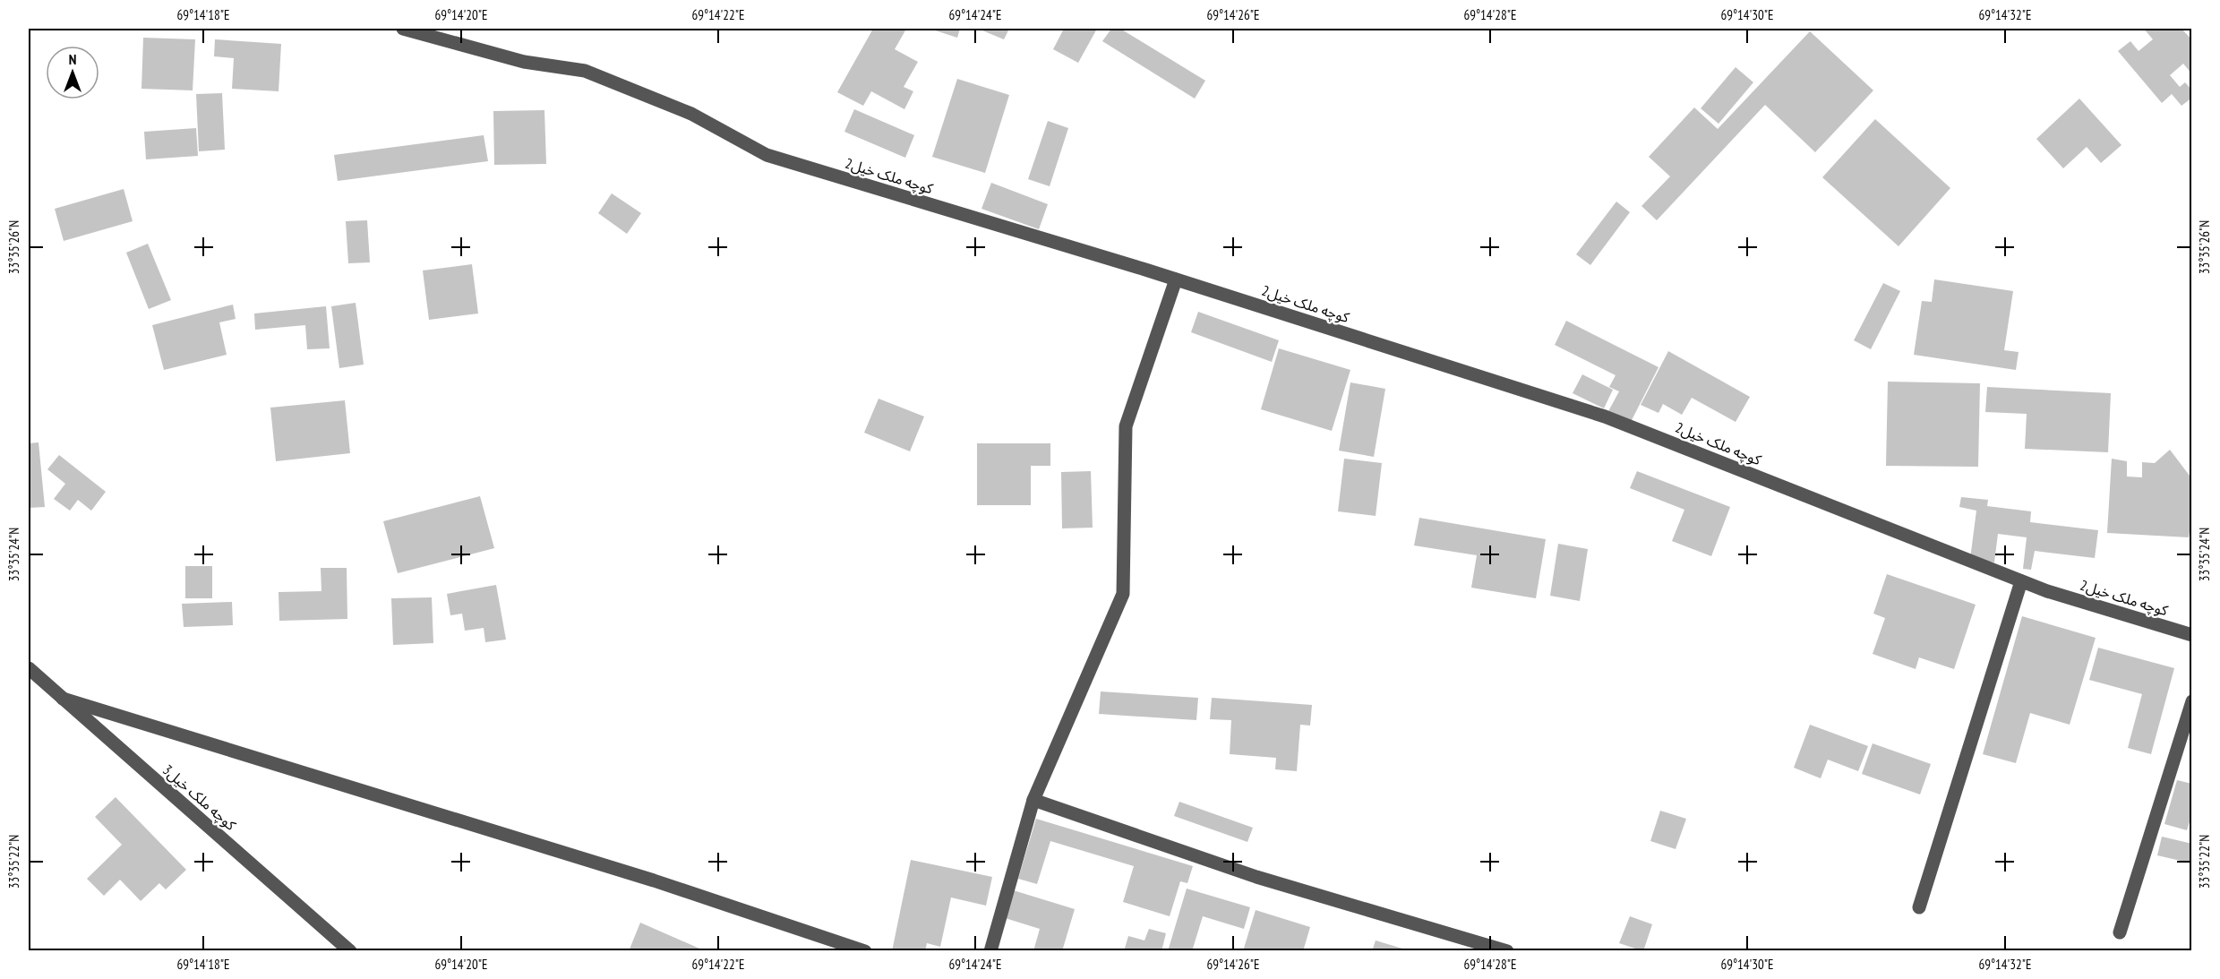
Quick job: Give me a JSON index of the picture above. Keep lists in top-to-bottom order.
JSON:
{
  "streets": {
    "street": ["کوچه ملک خیل2", "کوچه ملک خیل3"]
  },
  "north": "top",
  "coordinates": [
    "69°14'18\"E",
    "69°14'20\"E",
    "69°14'22\"E",
    "69°14'24\"E",
    "69°14'26\"E",
    "69°14'28\"E",
    "69°14'30\"E",
    "69°14'32\"E",
    "33°35'26\"N",
    "33°35'24\"N",
    "33°35'22\"N"
  ]
}
